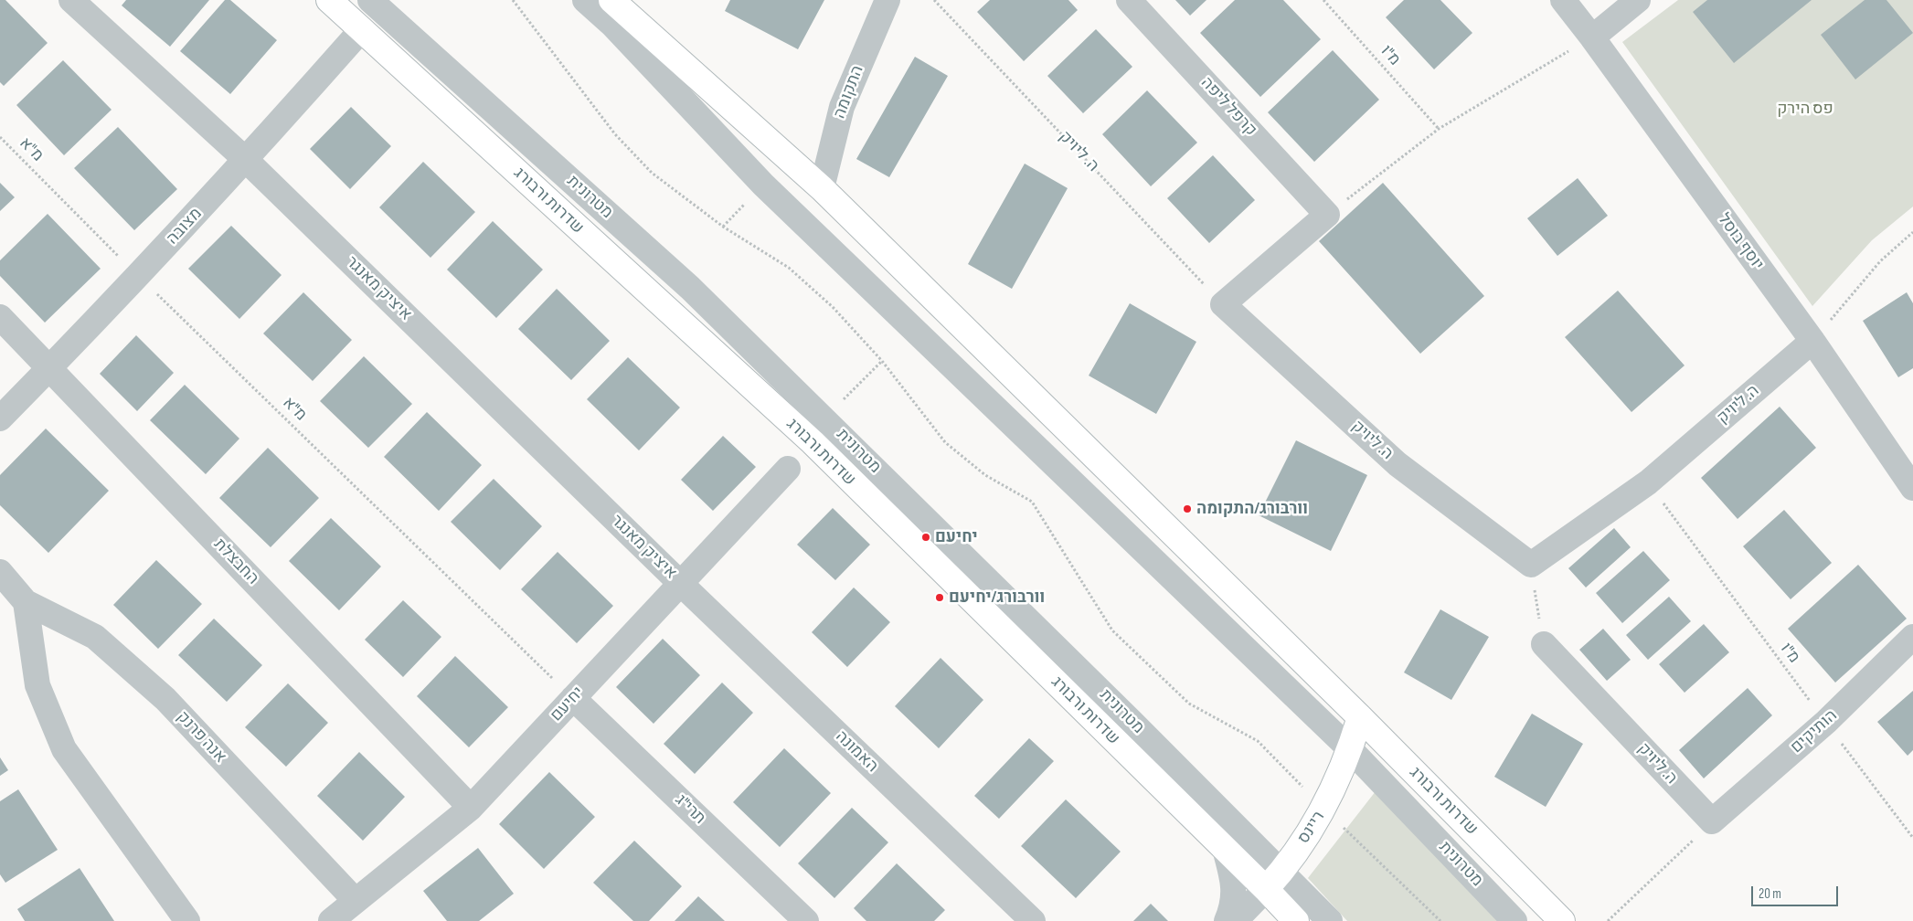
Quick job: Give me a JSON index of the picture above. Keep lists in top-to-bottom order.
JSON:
{
  "streets": {
    "main road": ["שדרות ורבורג", "ריינס"],
    "street": [
      "התקומה",
      "קרפל ליפה",
      "ה. ליויק",
      "מטרונית",
      "מצובה",
      "יוסף בוסל",
      "איציק מאנגר",
      "החבצלת",
      "יחיעם",
      "הותיקים",
      "אנה פרנק",
      "האמונה",
      "תרי\"ג"
    ],
    "path": ["מ\"ו", "מ\"א"]
  },
  "crossings": [
    ["מ\"ו", "ה. ליויק"],
    ["מ\"ו", "הותיקים"],
    ["התקומה", "שדרות ורבורג"],
    ["מ\"א", "מצובה"],
    ["מ\"א", "יחיעם"],
    ["מ\"א", "תרי\"ג"],
    ["ה. ליויק", "יוסף בוסל"],
    ["ה. ליויק", "הותיקים"],
    ["מטרונית", "שדרות ורבורג"],
    ["מטרונית", "ריינס"],
    ["שדרות ורבורג", "מצובה"],
    ["שדרות ורבורג", "ריינס"],
    ["מצובה", "איציק מאנגר"],
    ["מצובה", "החבצלת"],
    ["איציק מאנגר", "יחיעם"],
    ["איציק מאנגר", "האמונה"],
    ["החבצלת", "יחיעם"],
    ["יחיעם", "אנה פרנק"],
    ["יחיעם", "האמונה"],
    ["יחיעם", "תרי\"ג"]
  ],
  "parks": ["פס הירק"],
  "places": ["וורבורג/התקומה", "יחיעם", "וורבורג/יחיעם"],
  "scale_bar": "20 m"
}
